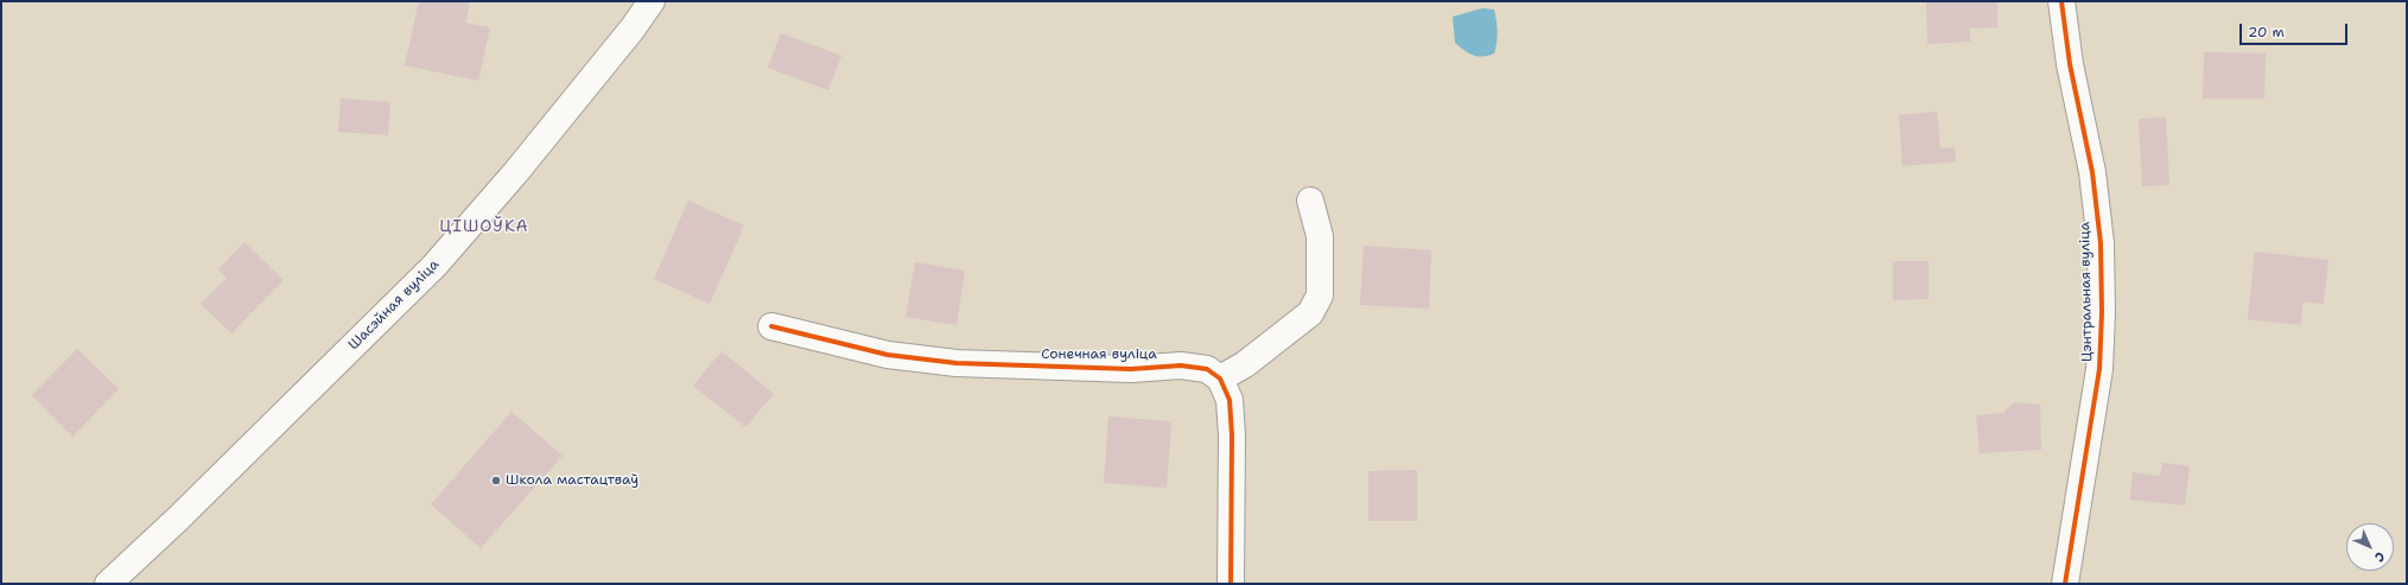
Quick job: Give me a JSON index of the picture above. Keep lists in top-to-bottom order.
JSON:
{
  "streets": {
    "street": ["Цэнтральная вуліца", "Шасэйная вуліца", "Сонечная вуліца"]
  },
  "districts": ["ЦІШОЎКА"],
  "places": ["Школа мастацтваў"],
  "scale_bar": "20 m",
  "north": "bottom right"
}
